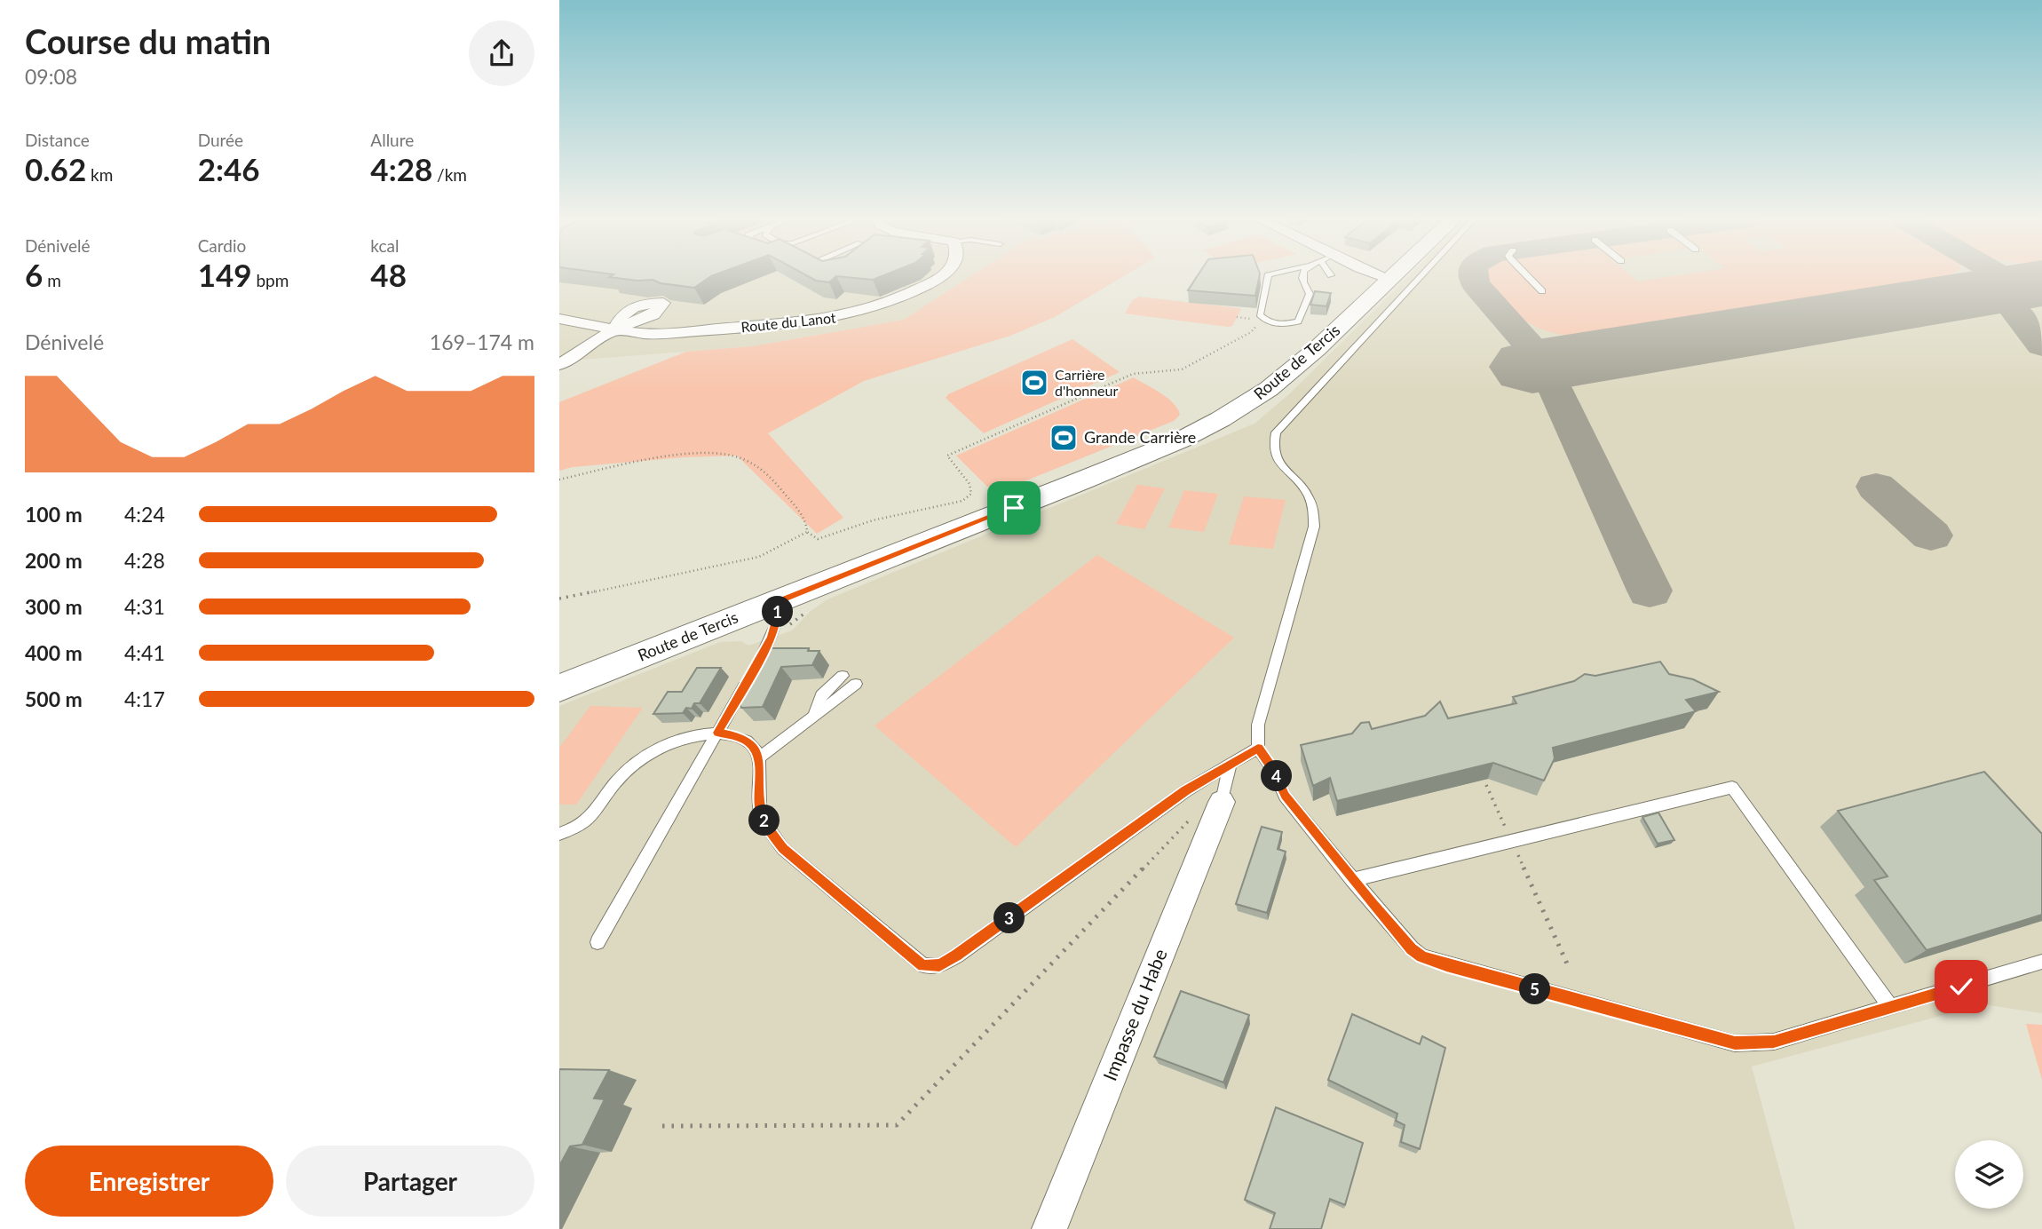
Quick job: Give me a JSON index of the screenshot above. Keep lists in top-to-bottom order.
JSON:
{
  "streets": {
    "main road": ["Route de Tercis"],
    "street": ["Route du Lanot", "Impasse du Habe"]
  },
  "places": {
    "sports": ["Carrière d'honneur", "Grande Carrière"]
  },
  "page": {
    "heading": ["Course du matin", "09:08"],
    "stats": [
      ["Distance", "0.62 km"],
      ["Durée", "2:46"],
      ["Allure", "4:28 /km"],
      ["Dénivelé", "6 m"],
      ["Cardio", "149 bpm"],
      ["kcal", "48"]
    ],
    "chart": ["Dénivelé", "169–174 m"],
    "list": [
      {
        "name": "100 m",
        "note": "4:24"
      },
      {
        "name": "200 m",
        "note": "4:28"
      },
      {
        "name": "300 m",
        "note": "4:31"
      },
      {
        "name": "400 m",
        "note": "4:41"
      },
      {
        "name": "500 m",
        "note": "4:17"
      }
    ],
    "pins": [
      "1",
      "4",
      "2",
      "3",
      "5"
    ],
    "buttons": ["Enregistrer", "Partager"]
  }
}
